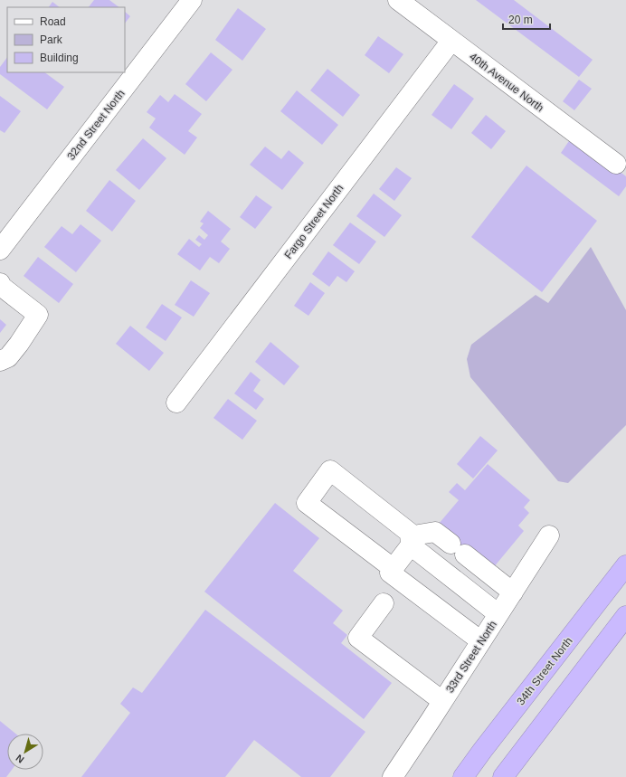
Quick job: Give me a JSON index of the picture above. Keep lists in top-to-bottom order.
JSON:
{
  "streets": {
    "highway": ["34th Street North"],
    "street": [
      "40th Avenue North",
      "32nd Street North",
      "Fargo Street North",
      "33rd Street North"
    ]
  },
  "crossings": [
    ["40th Avenue North", "Fargo Street North"]
  ],
  "legend": ["Road", "Park", "Building"],
  "scale_bar": "20 m",
  "north": "bottom left"
}
